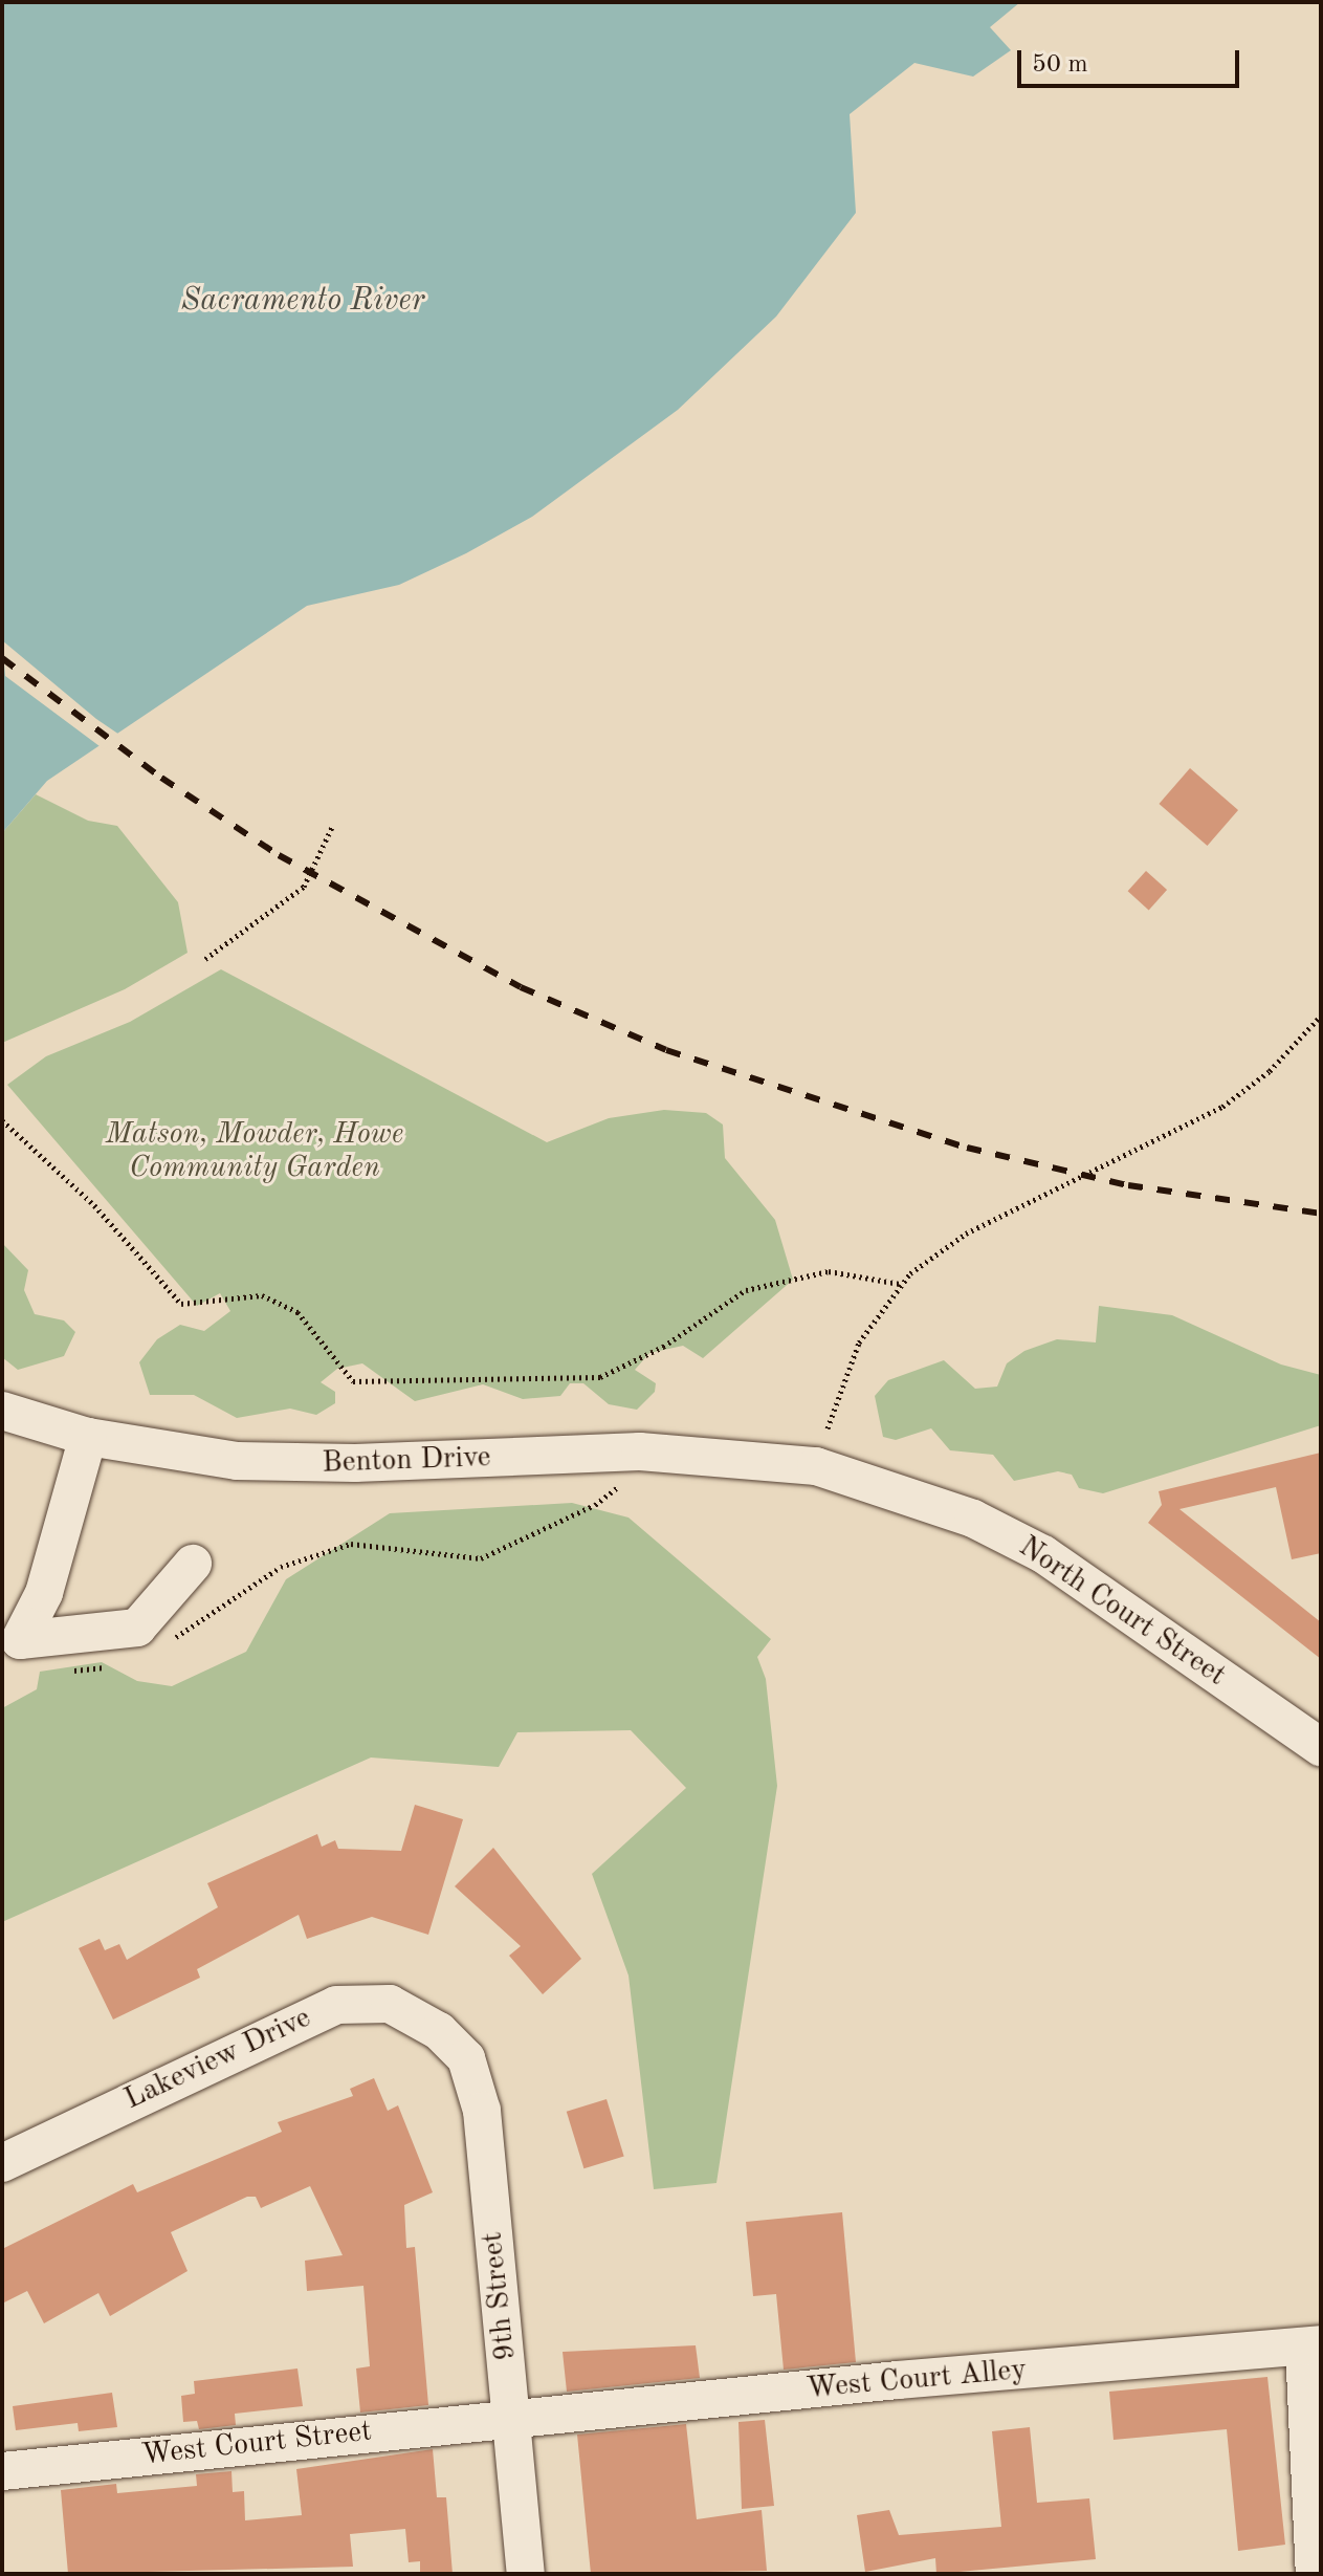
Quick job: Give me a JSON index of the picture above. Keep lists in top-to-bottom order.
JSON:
{
  "streets": {
    "street": [
      "Benton Drive",
      "North Court Street",
      "Lakeview Drive",
      "9th Street",
      "West Court Alley",
      "West Court Street"
    ]
  },
  "crossings": [
    ["Benton Drive", "North Court Street"],
    ["Lakeview Drive", "9th Street"],
    ["9th Street", "West Court Alley"],
    ["9th Street", "West Court Street"],
    ["West Court Alley", "West Court Street"]
  ],
  "water": ["Sacramento River"],
  "parks": ["Matson, Mowder, Howe Community Garden"],
  "scale_bar": "50 m"
}
